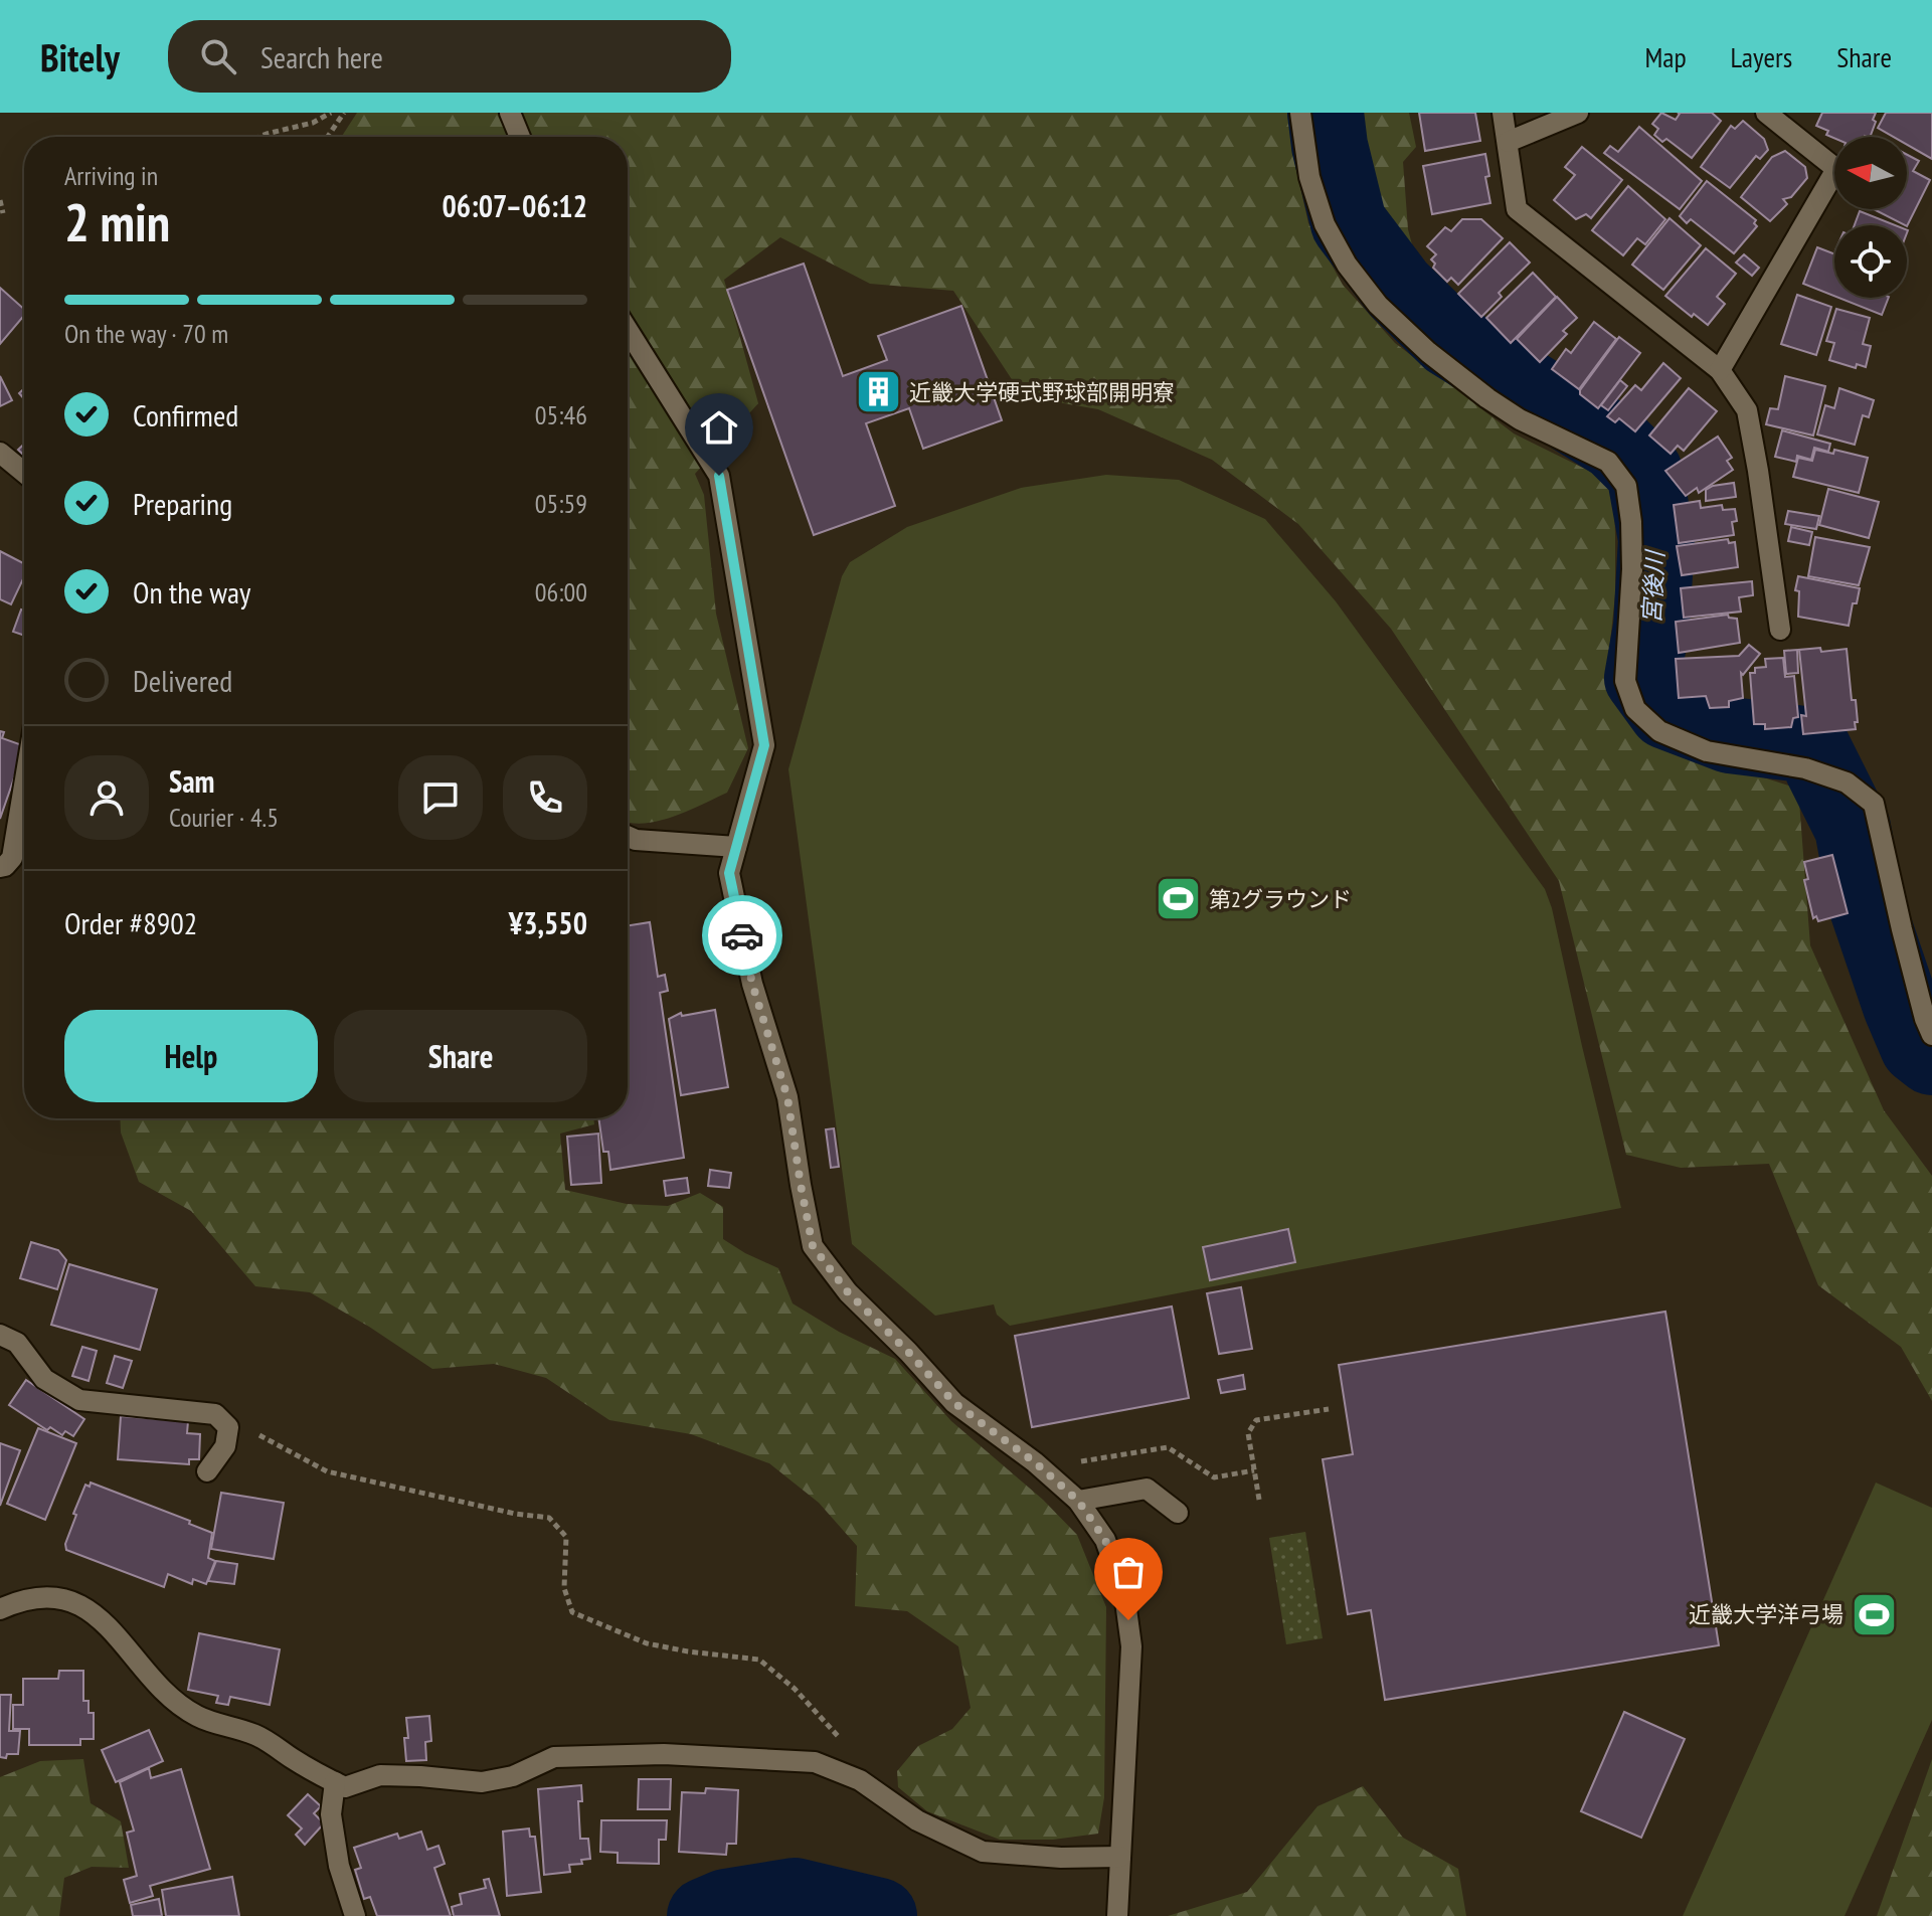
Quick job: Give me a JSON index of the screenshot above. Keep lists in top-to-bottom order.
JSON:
{
  "water": ["宮後川"],
  "places": {
    "building": ["近畿大学硬式野球部開明寮"],
    "sports": ["第2グラウンド", "近畿大学洋弓場"]
  },
  "north": "left",
  "page": {
    "header": "Bitely",
    "search": "Search here",
    "nav": ["Map", "Layers", "Share"],
    "heading": ["2 min", "Arriving in", "06:07–06:12"],
    "panel": [
      "Sam",
      "Courier · 4.5",
      "Order #8902",
      "¥3,550"
    ],
    "bar": "On the way · 70 m",
    "list": [
      ["Confirmed", "05:46"],
      ["Preparing", "05:59"],
      ["On the way", "06:00"],
      "Delivered"
    ],
    "buttons": ["Help", "Share"]
  }
}
